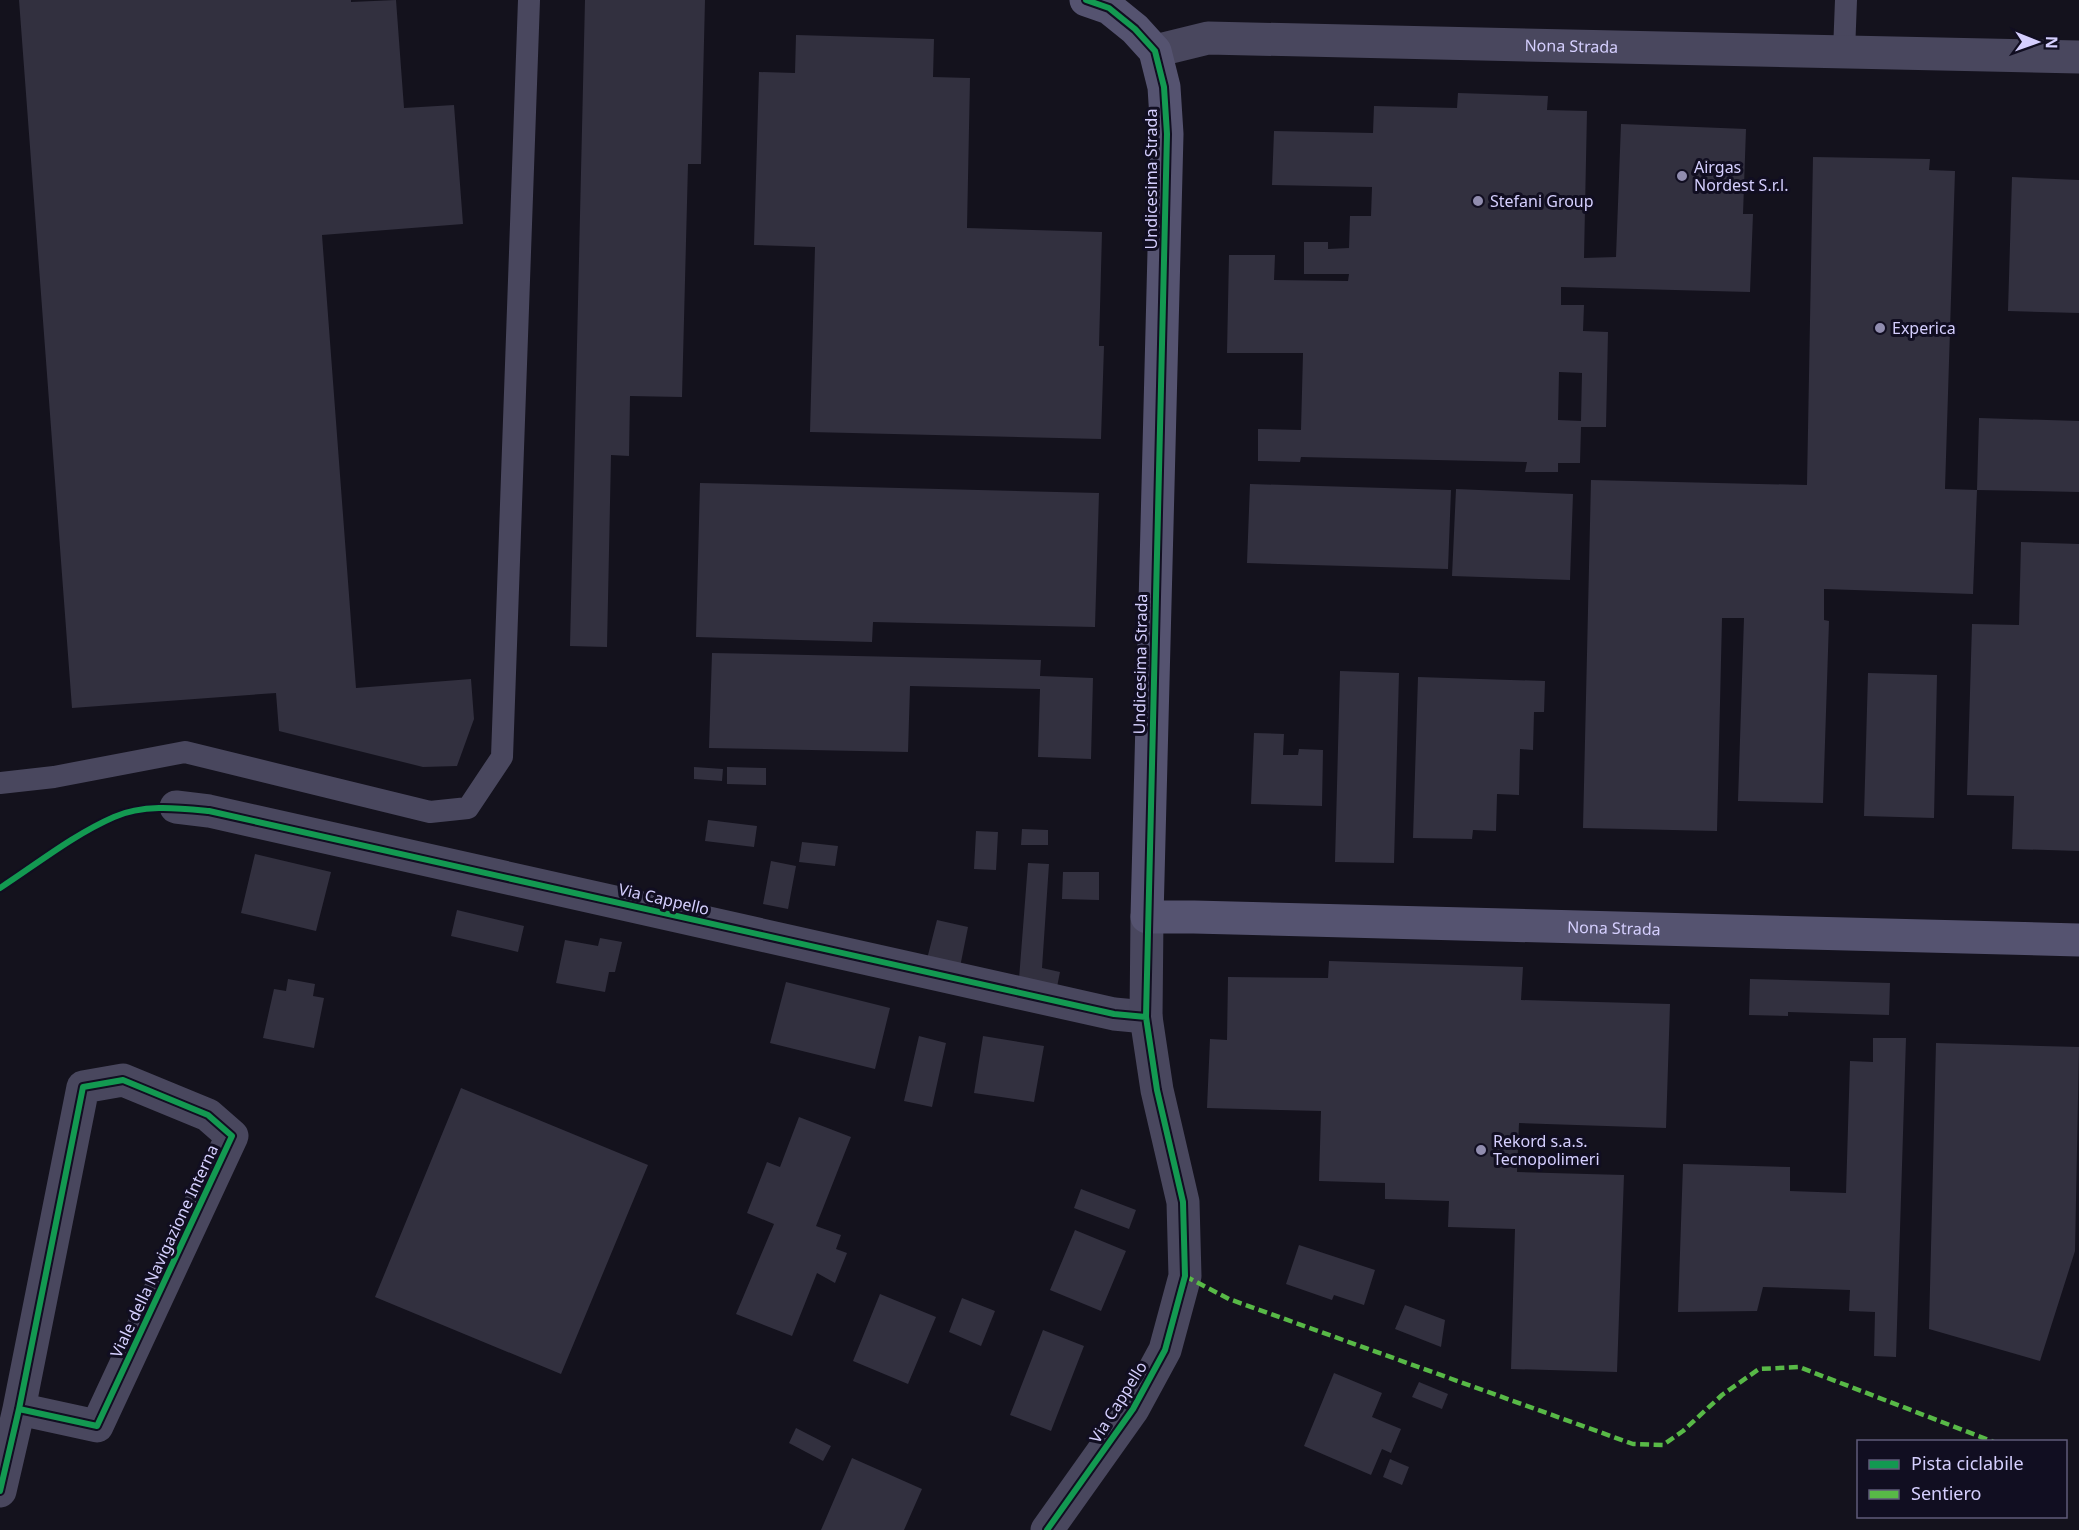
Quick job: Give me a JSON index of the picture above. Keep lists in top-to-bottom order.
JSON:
{
  "streets": {
    "street": [
      "Nona Strada",
      "Undicesima Strada",
      "Via Cappello",
      "Viale della Navigazione Interna"
    ]
  },
  "crossings": [
    ["Nona Strada", "Undicesima Strada"],
    ["Undicesima Strada", "Via Cappello"]
  ],
  "places": [
    "Airgas Nordest S.r.l.",
    "Stefani Group",
    "Experica",
    "Rekord s.a.s. Tecnopolimeri"
  ],
  "legend": ["Pista ciclabile", "Sentiero"],
  "north": "right"
}
